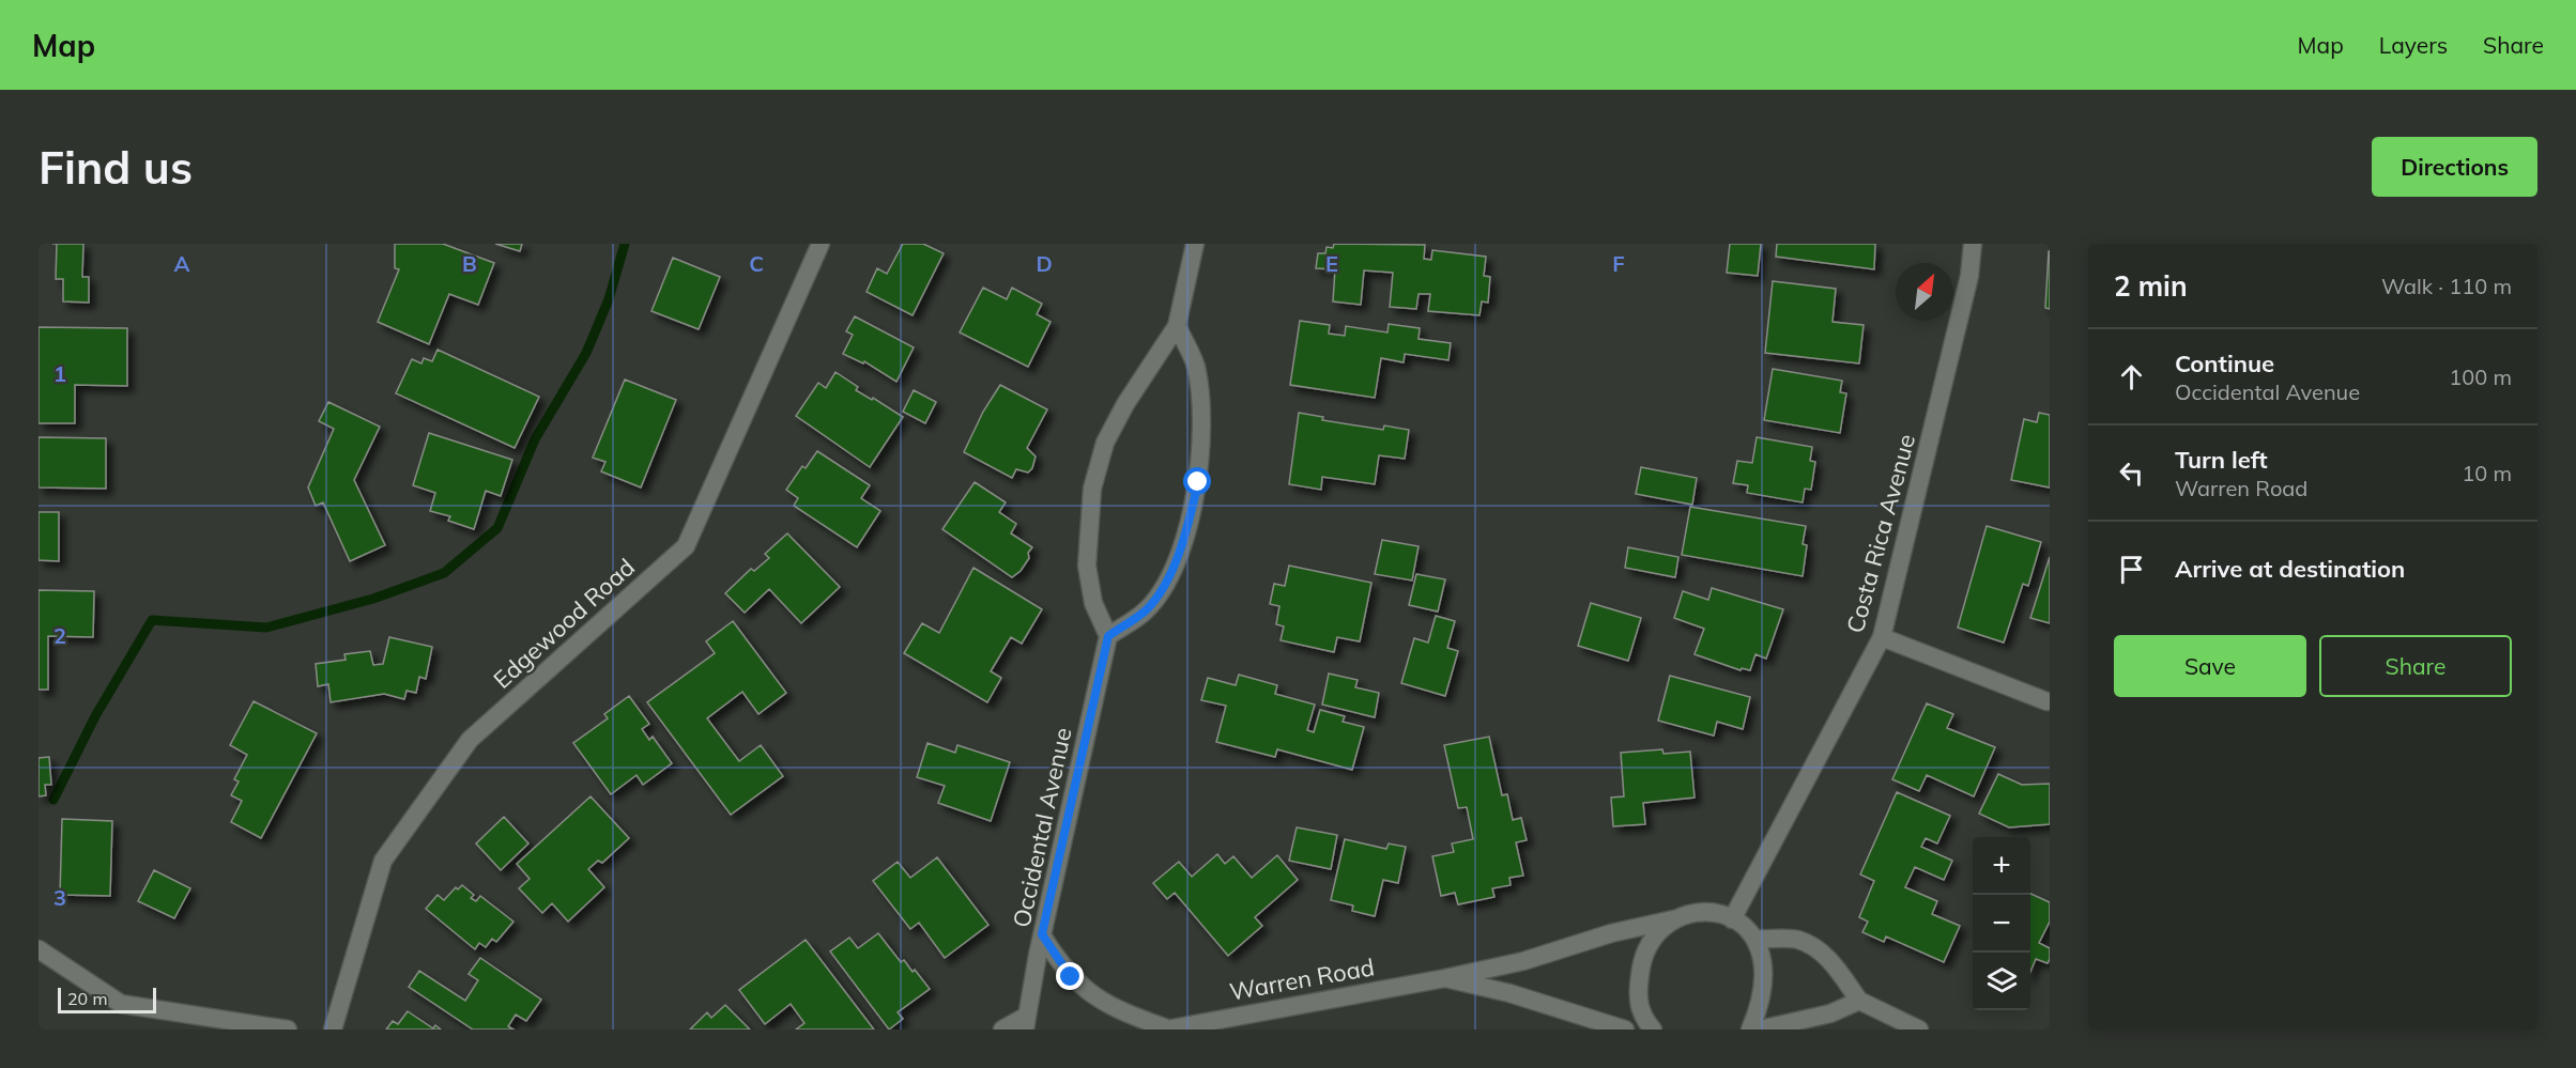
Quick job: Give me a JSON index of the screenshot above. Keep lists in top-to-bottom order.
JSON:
{
  "streets": {
    "street": [
      "Costa Rica Avenue",
      "Edgewood Road",
      "Occidental Avenue",
      "Warren Road"
    ]
  },
  "crossings": [
    ["Costa Rica Avenue", "Warren Road"],
    ["Occidental Avenue", "Warren Road"]
  ],
  "scale_bar": "20 m",
  "north": "top right",
  "page": {
    "header": "Map",
    "nav": ["Map", "Layers", "Share"],
    "buttons": [
      "Directions",
      ["Save", "Share"]
    ],
    "title": "Find us",
    "heading": ["2 min", "Walk · 110 m"],
    "list": [
      ["Continue", "Occidental Avenue", "100 m"],
      ["Turn left", "Warren Road", "10 m"],
      "Arrive at destination"
    ],
    "map_buttons": ["+", "−"],
    "scale": "20 m"
  },
  "grid": {
    "columns": [
      "A",
      "B",
      "C",
      "D",
      "E",
      "F"
    ],
    "rows": ["1", "2", "3"]
  }
}
